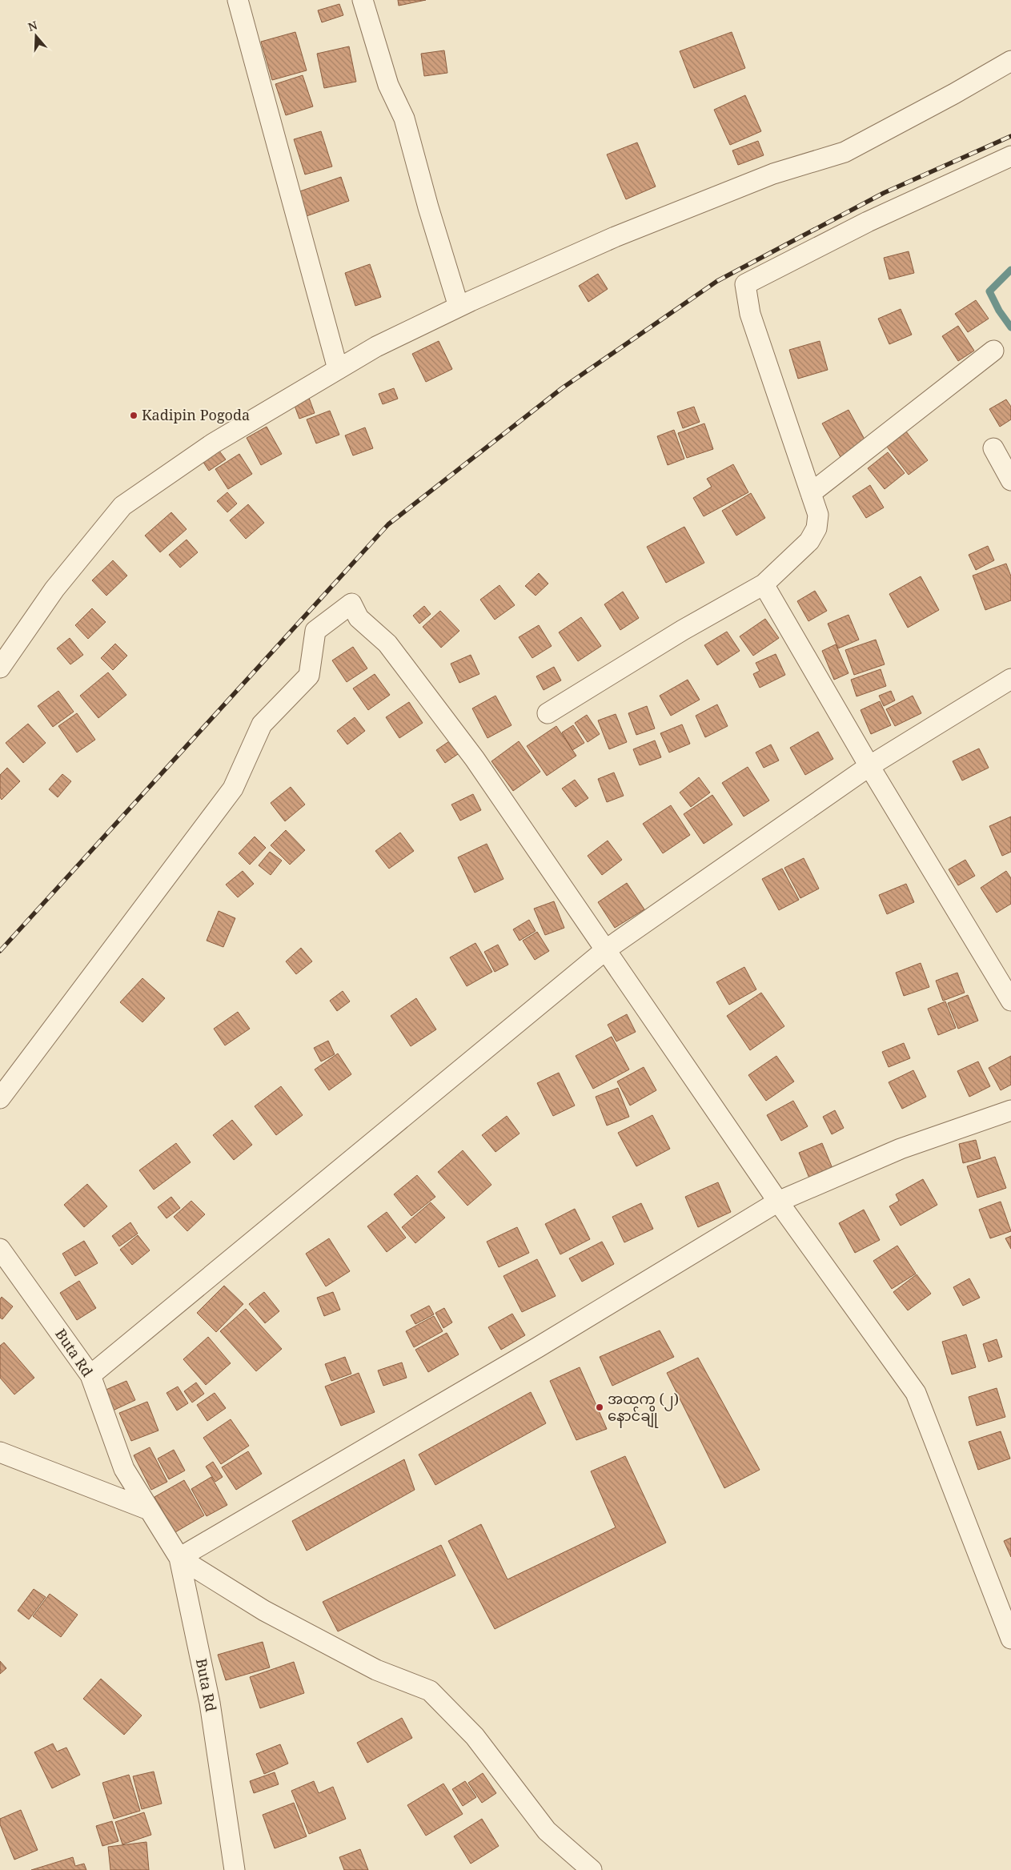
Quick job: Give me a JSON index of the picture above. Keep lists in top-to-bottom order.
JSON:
{
  "streets": {
    "street": ["Buta Rd"]
  },
  "places": ["Kadipin Pogoda", "အထက (၂) နောင်ချို"],
  "north": "top"
}
